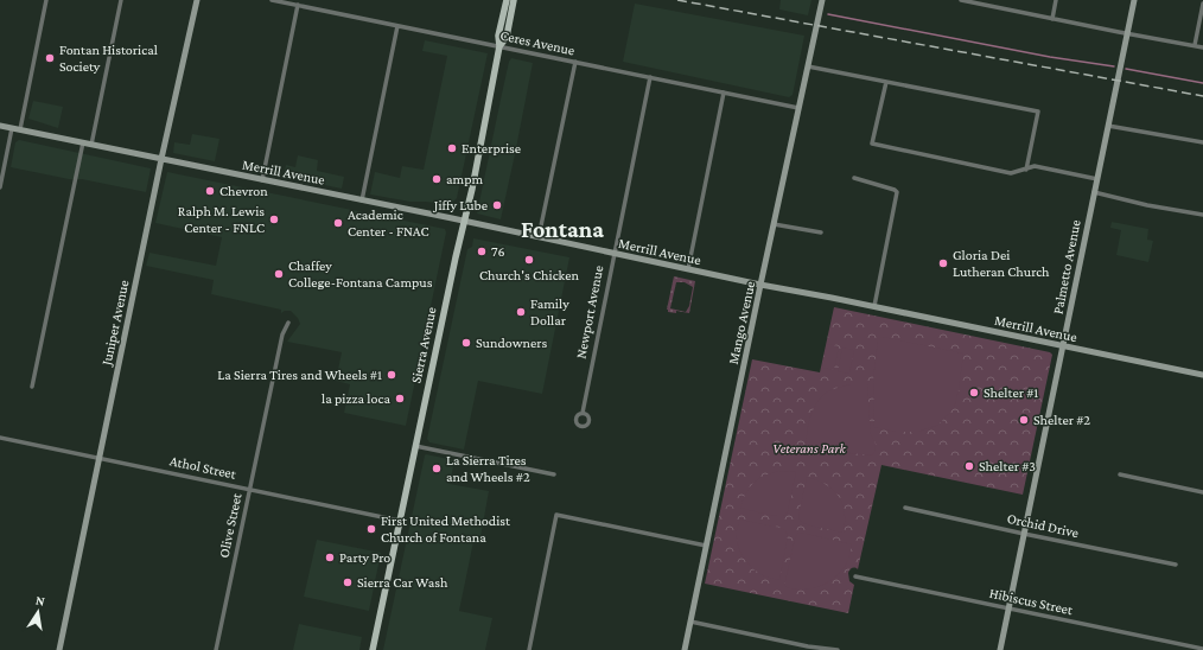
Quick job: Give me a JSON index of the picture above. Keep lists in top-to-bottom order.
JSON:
{
  "streets": {
    "main road": ["Sierra Avenue"],
    "street": [
      "Ceres Avenue",
      "Merrill Avenue",
      "Palmetto Avenue",
      "Newport Avenue",
      "Juniper Avenue",
      "Mango Avenue",
      "Athol Street",
      "Olive Street",
      "Orchid Drive",
      "Hibiscus Street"
    ]
  },
  "crossings": [
    ["Ceres Avenue", "Newport Avenue"],
    ["Ceres Avenue", "Mango Avenue"],
    ["Ceres Avenue", "Sierra Avenue"],
    ["Merrill Avenue", "Palmetto Avenue"],
    ["Merrill Avenue", "Newport Avenue"],
    ["Merrill Avenue", "Juniper Avenue"],
    ["Merrill Avenue", "Mango Avenue"],
    ["Merrill Avenue", "Sierra Avenue"],
    ["Palmetto Avenue", "Orchid Drive"],
    ["Palmetto Avenue", "Hibiscus Street"],
    ["Juniper Avenue", "Athol Street"],
    ["Sierra Avenue", "Athol Street"],
    ["Athol Street", "Olive Street"]
  ],
  "districts": ["Fontana"],
  "parks": ["Veterans Park"],
  "places": [
    "Fontan Historical Society",
    "Enterprise",
    "ampm",
    "Chevron",
    "Jiffy Lube",
    "Ralph M. Lewis Center - FNLC",
    "Academic Center - FNAC",
    "76",
    "Church's Chicken",
    "Gloria Dei Lutheran Church",
    "Chaffey College-Fontana Campus",
    "Family Dollar",
    "Sundowners",
    "La Sierra Tires and Wheels #1",
    "Shelter #1",
    "la pizza loca",
    "Shelter #2",
    "Shelter #3",
    "La Sierra Tires and Wheels #2",
    "First United Methodist Church of Fontana",
    "Party Pro",
    "Sierra Car Wash"
  ],
  "north": "top"
}
